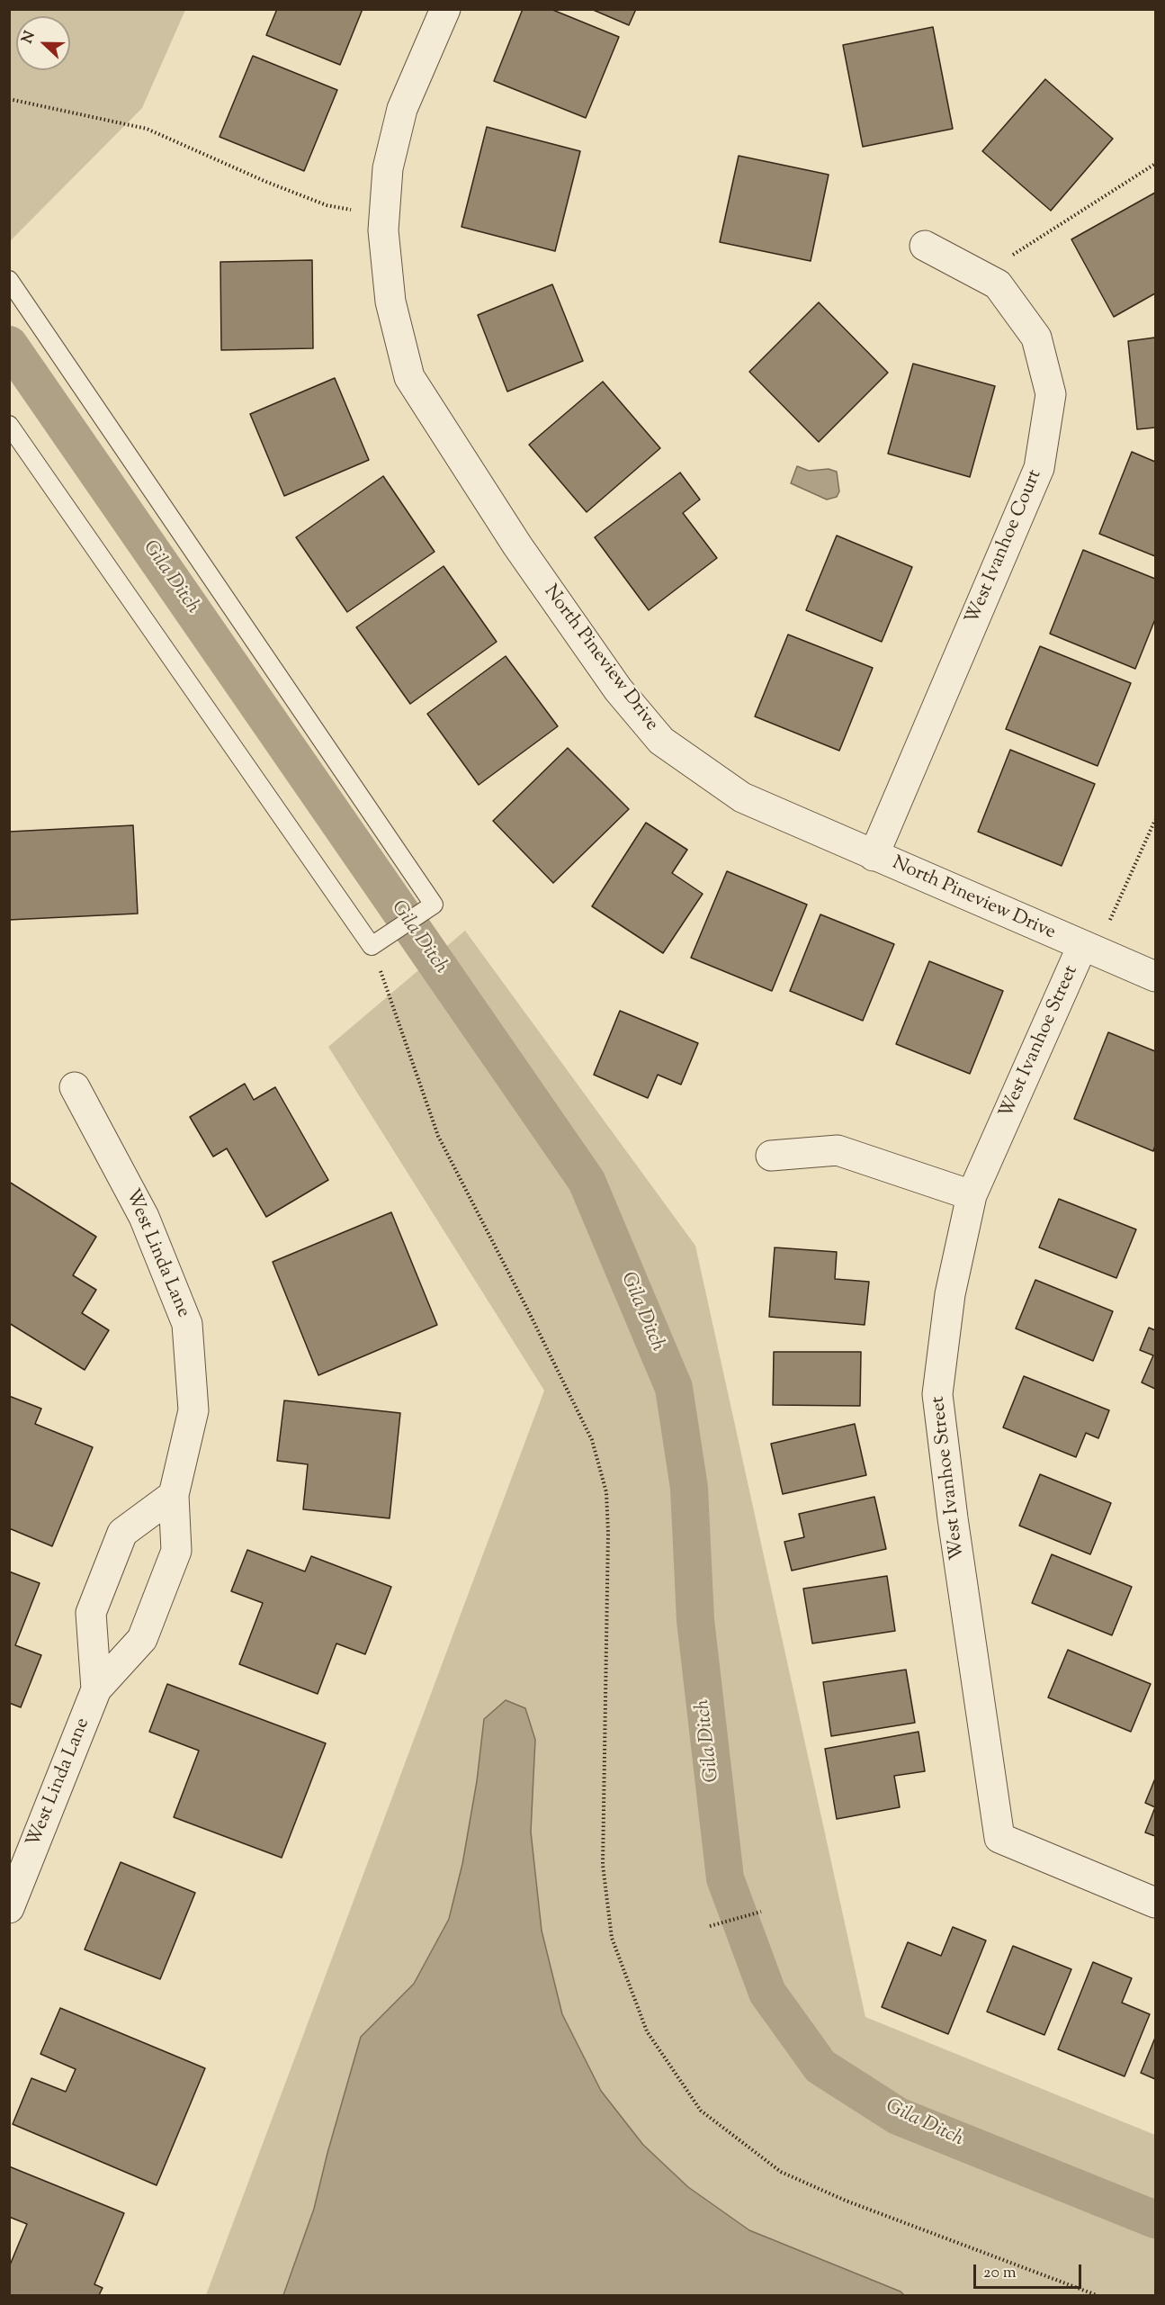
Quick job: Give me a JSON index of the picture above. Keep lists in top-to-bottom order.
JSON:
{
  "streets": {
    "street": [
      "West Ivanhoe Court",
      "North Pineview Drive",
      "West Ivanhoe Street",
      "West Linda Lane"
    ]
  },
  "crossings": [
    ["West Ivanhoe Court", "North Pineview Drive"],
    ["North Pineview Drive", "West Ivanhoe Street"]
  ],
  "water": ["Gila Ditch"],
  "scale_bar": "20 m",
  "north": "left"
}
